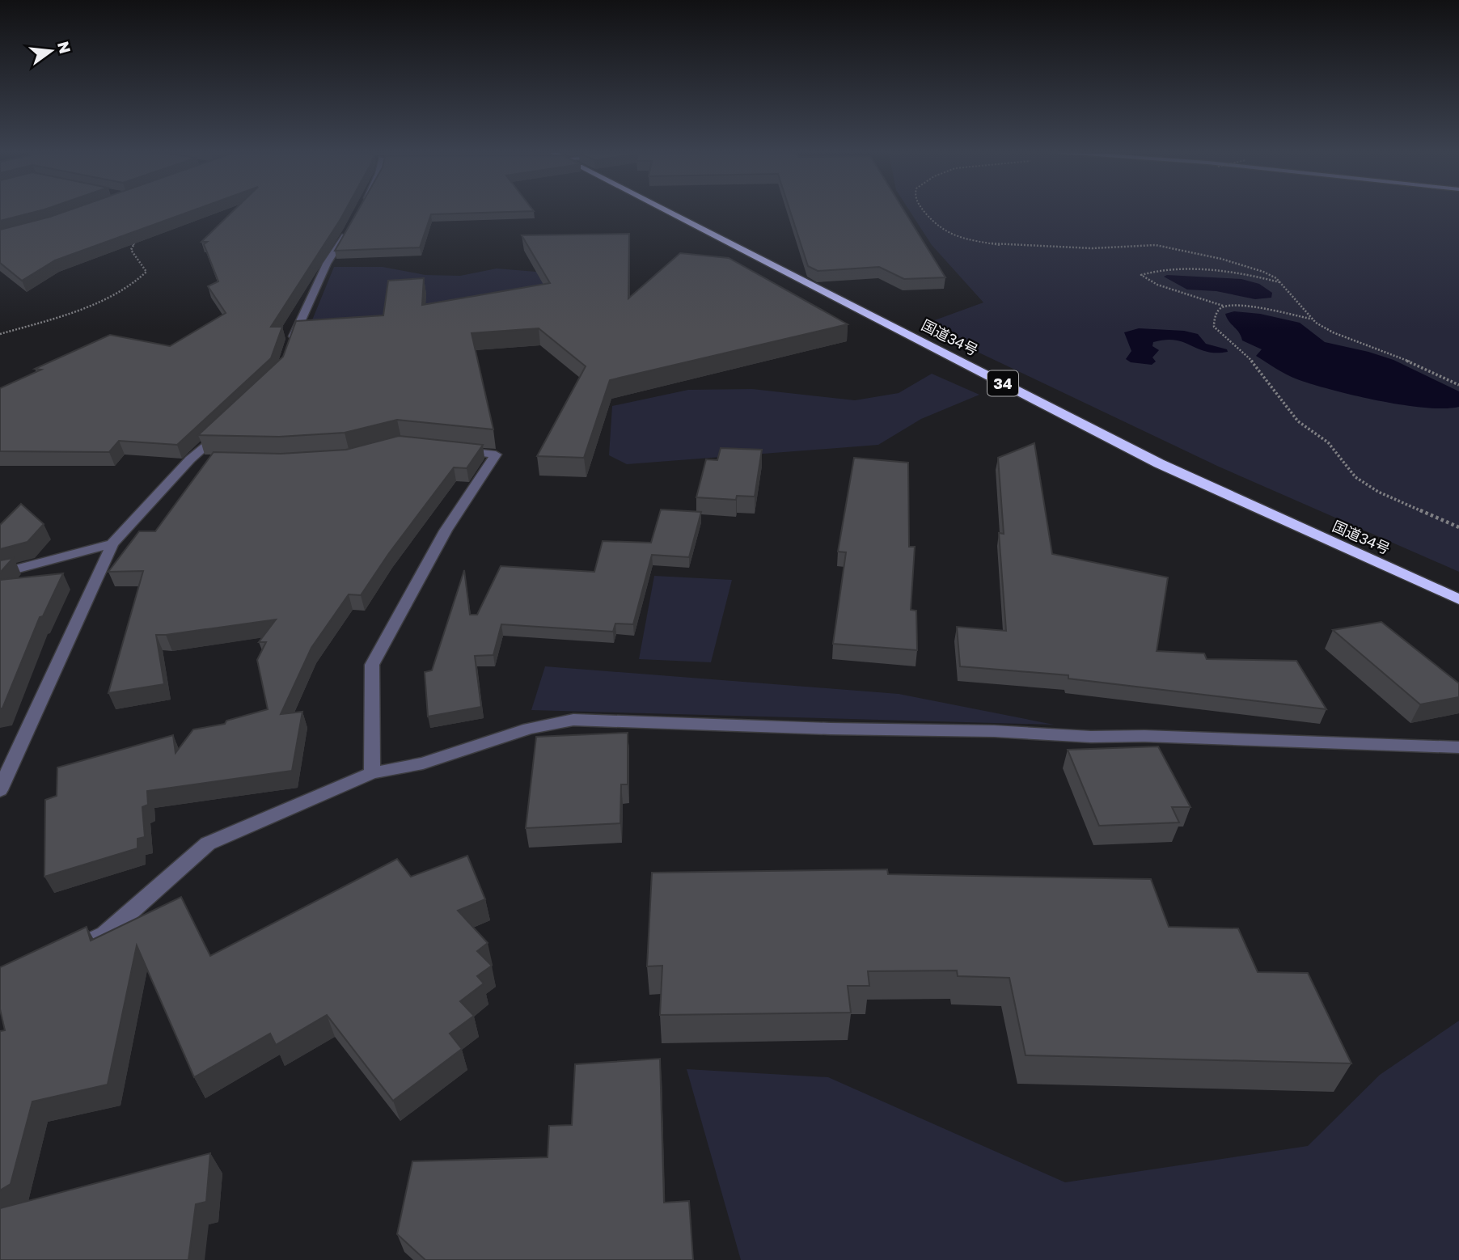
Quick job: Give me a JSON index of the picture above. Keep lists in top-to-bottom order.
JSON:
{
  "streets": {
    "highway": ["国道34号", "34"]
  },
  "north": "right"
}
